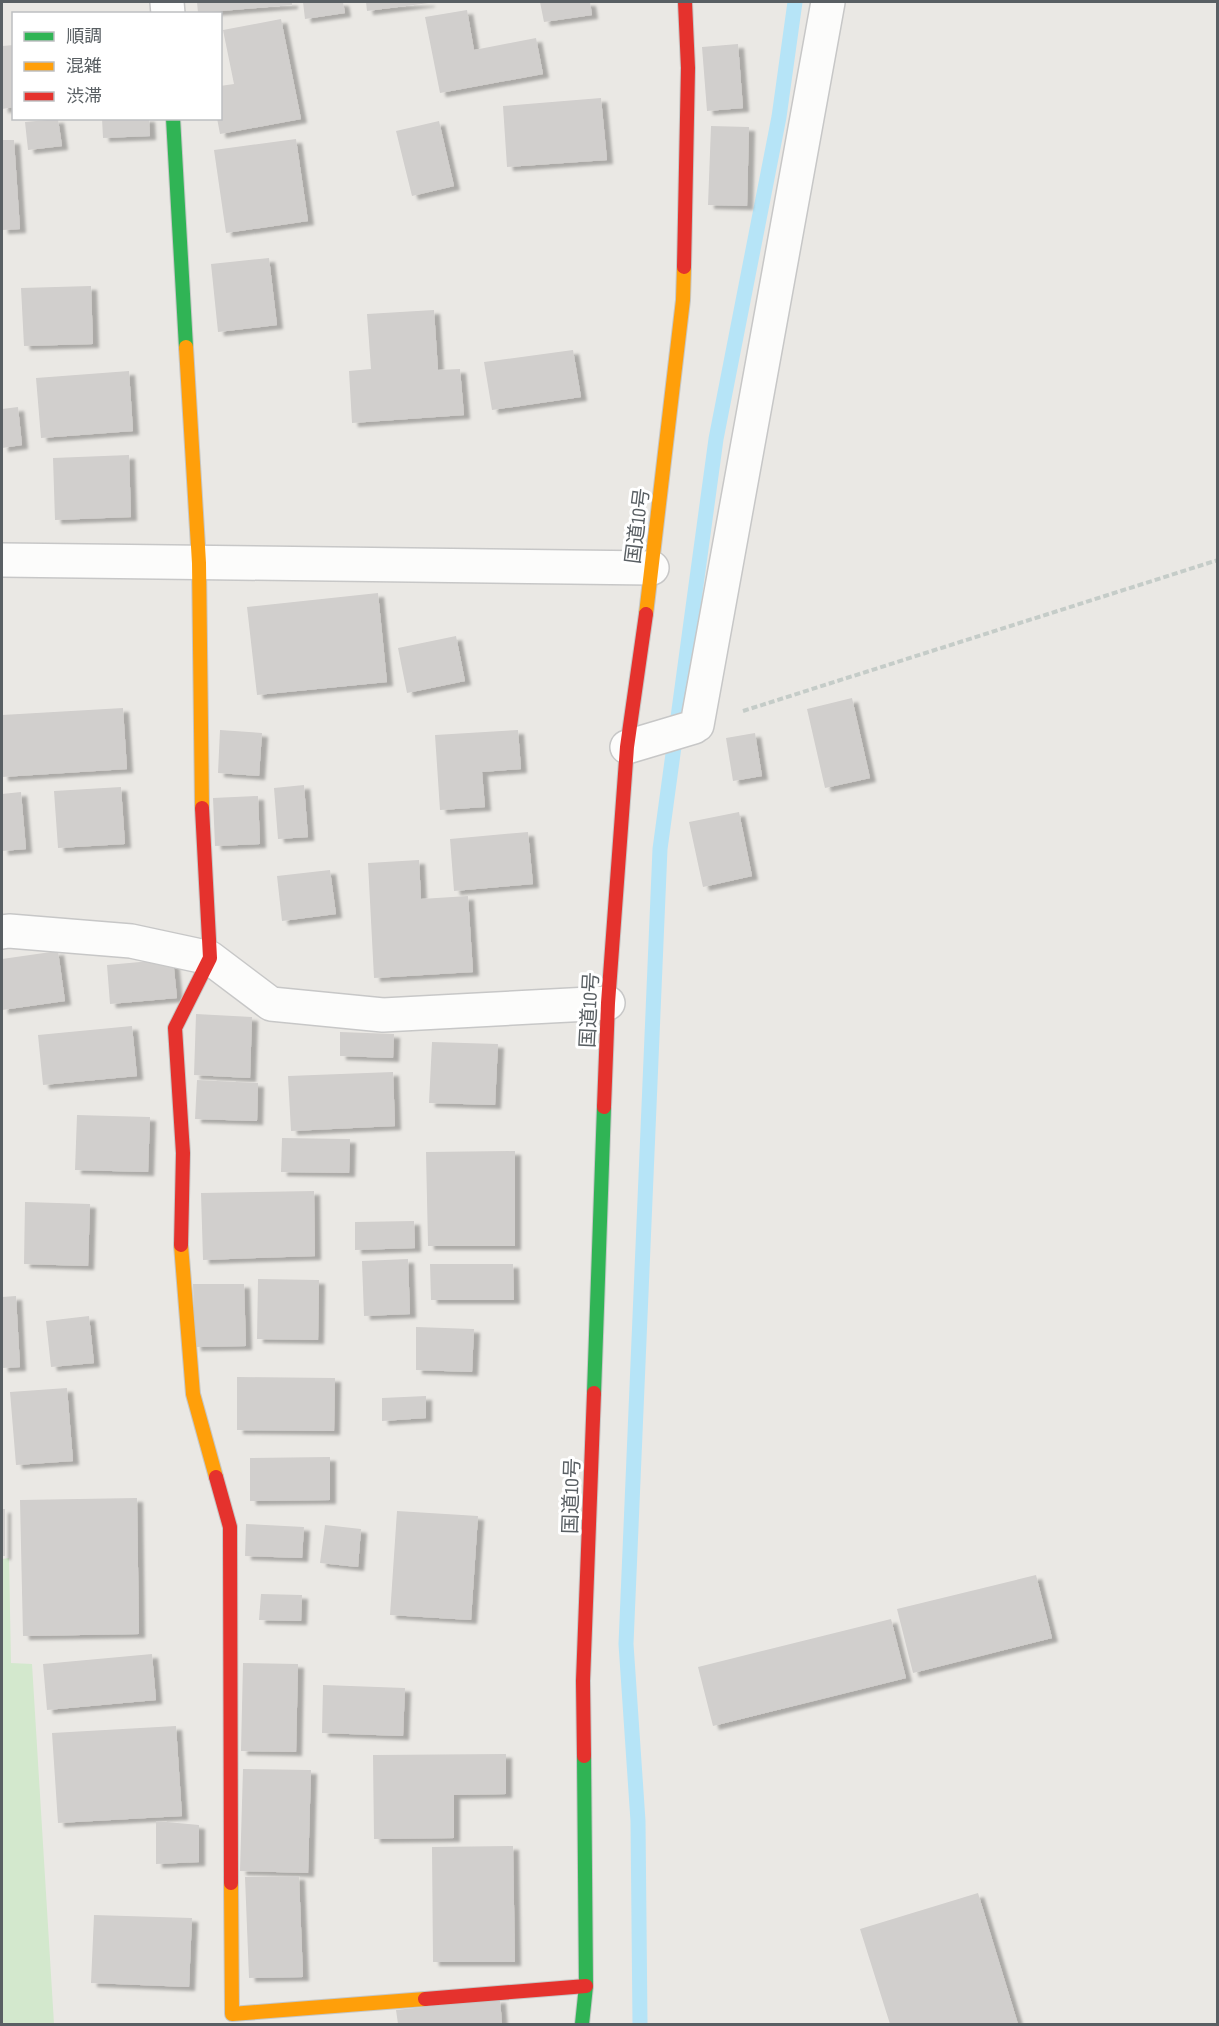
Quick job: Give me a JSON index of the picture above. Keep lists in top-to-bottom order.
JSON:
{
  "streets": {
    "main road": ["国道10号"]
  },
  "legend": ["順調", "混雑", "渋滞"]
}
